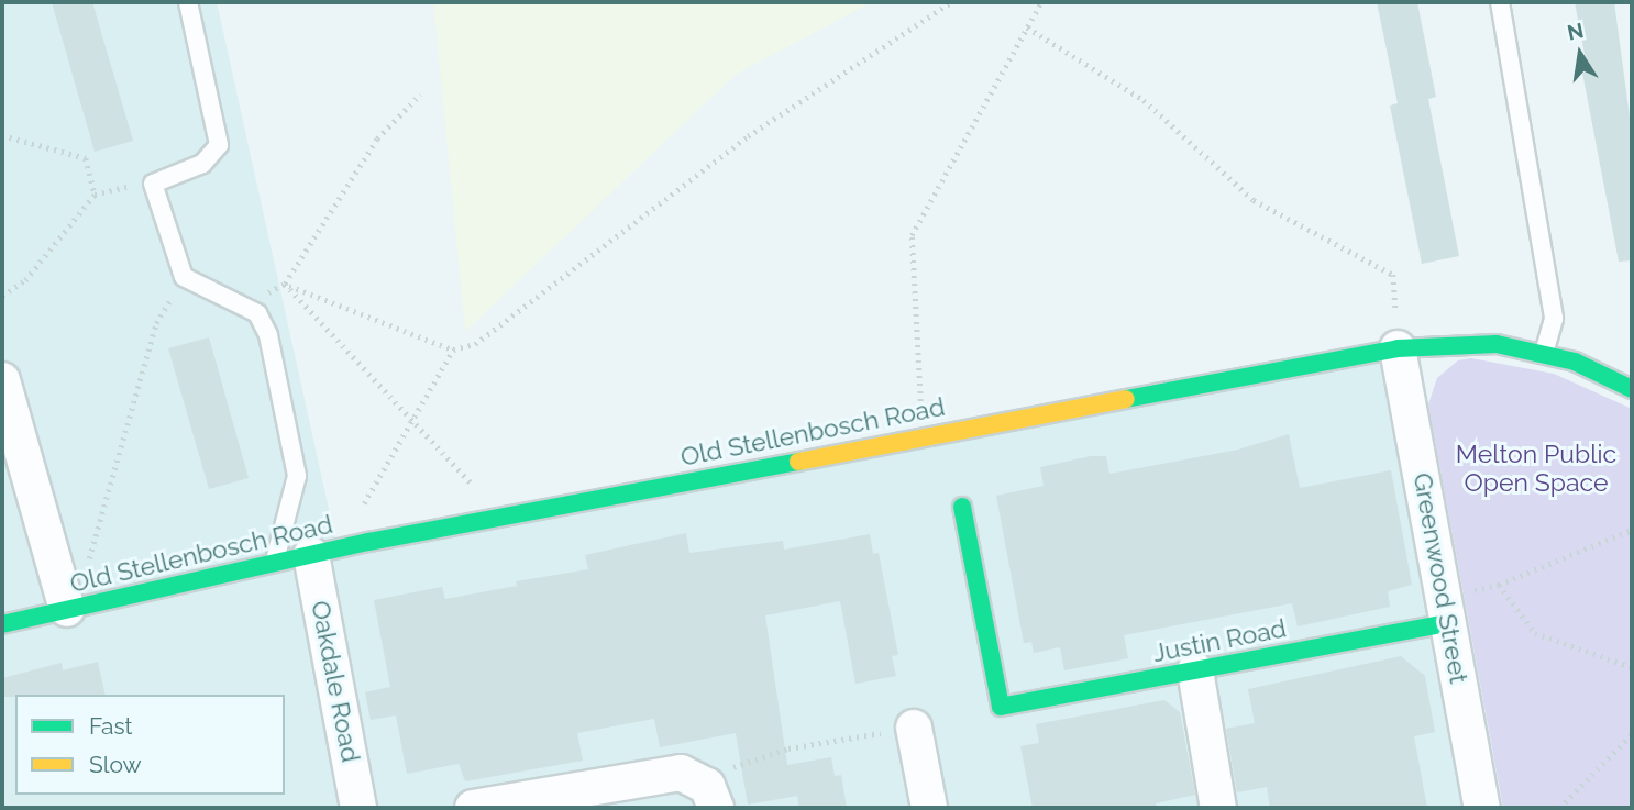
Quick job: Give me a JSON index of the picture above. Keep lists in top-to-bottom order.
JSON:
{
  "streets": {
    "street": [
      "Old Stellenbosch Road",
      "Greenwood Street",
      "Justin Road",
      "Oakdale Road"
    ]
  },
  "crossings": [
    ["Old Stellenbosch Road", "Greenwood Street"],
    ["Old Stellenbosch Road", "Oakdale Road"],
    ["Greenwood Street", "Justin Road"]
  ],
  "parks": ["Melton Public Open Space"],
  "legend": ["Fast", "Slow"],
  "north": "top"
}
